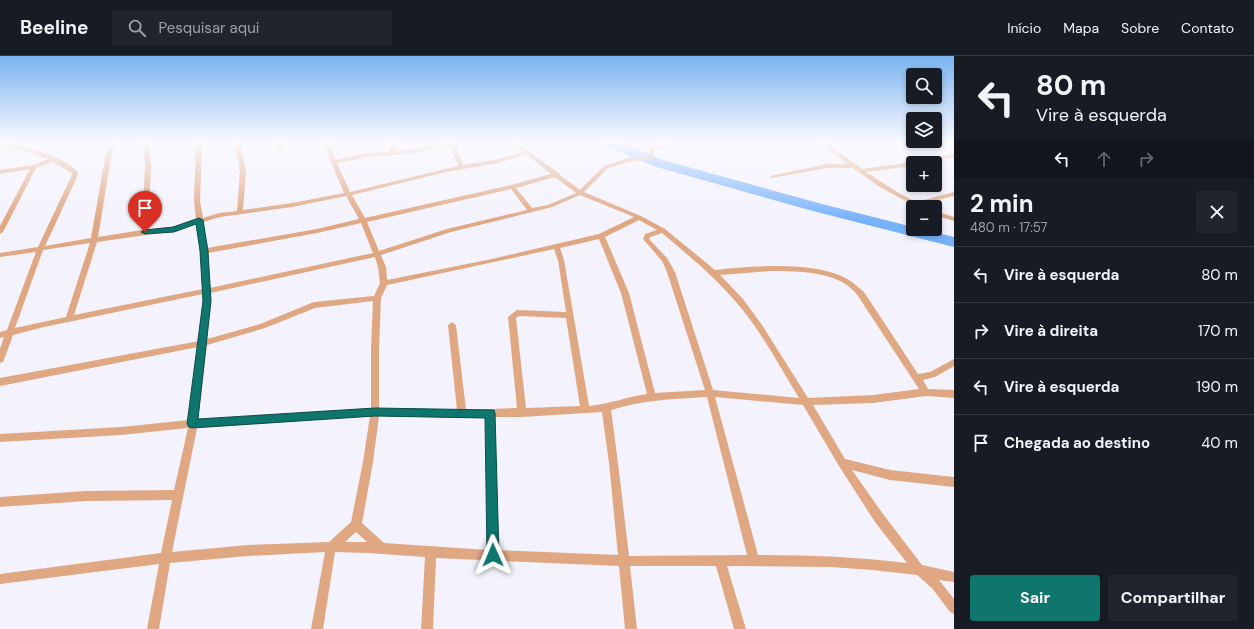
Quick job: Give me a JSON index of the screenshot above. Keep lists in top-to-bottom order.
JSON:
{
  "page": {
    "header": "Beeline",
    "search": "Pesquisar aqui",
    "nav": [
      "Início",
      "Mapa",
      "Sobre",
      "Contato"
    ],
    "turn": ["80 m", "Vire à esquerda"],
    "map_buttons": ["+", "−"],
    "heading": ["2 min", "480 m · 17:57"],
    "list": [
      {
        "name": "Vire à esquerda",
        "value": "80 m"
      },
      {
        "name": "Vire à direita",
        "value": "170 m"
      },
      {
        "name": "Vire à esquerda",
        "value": "190 m"
      },
      {
        "name": "Chegada ao destino",
        "value": "40 m"
      }
    ],
    "buttons": ["Sair", "Compartilhar"]
  }
}
